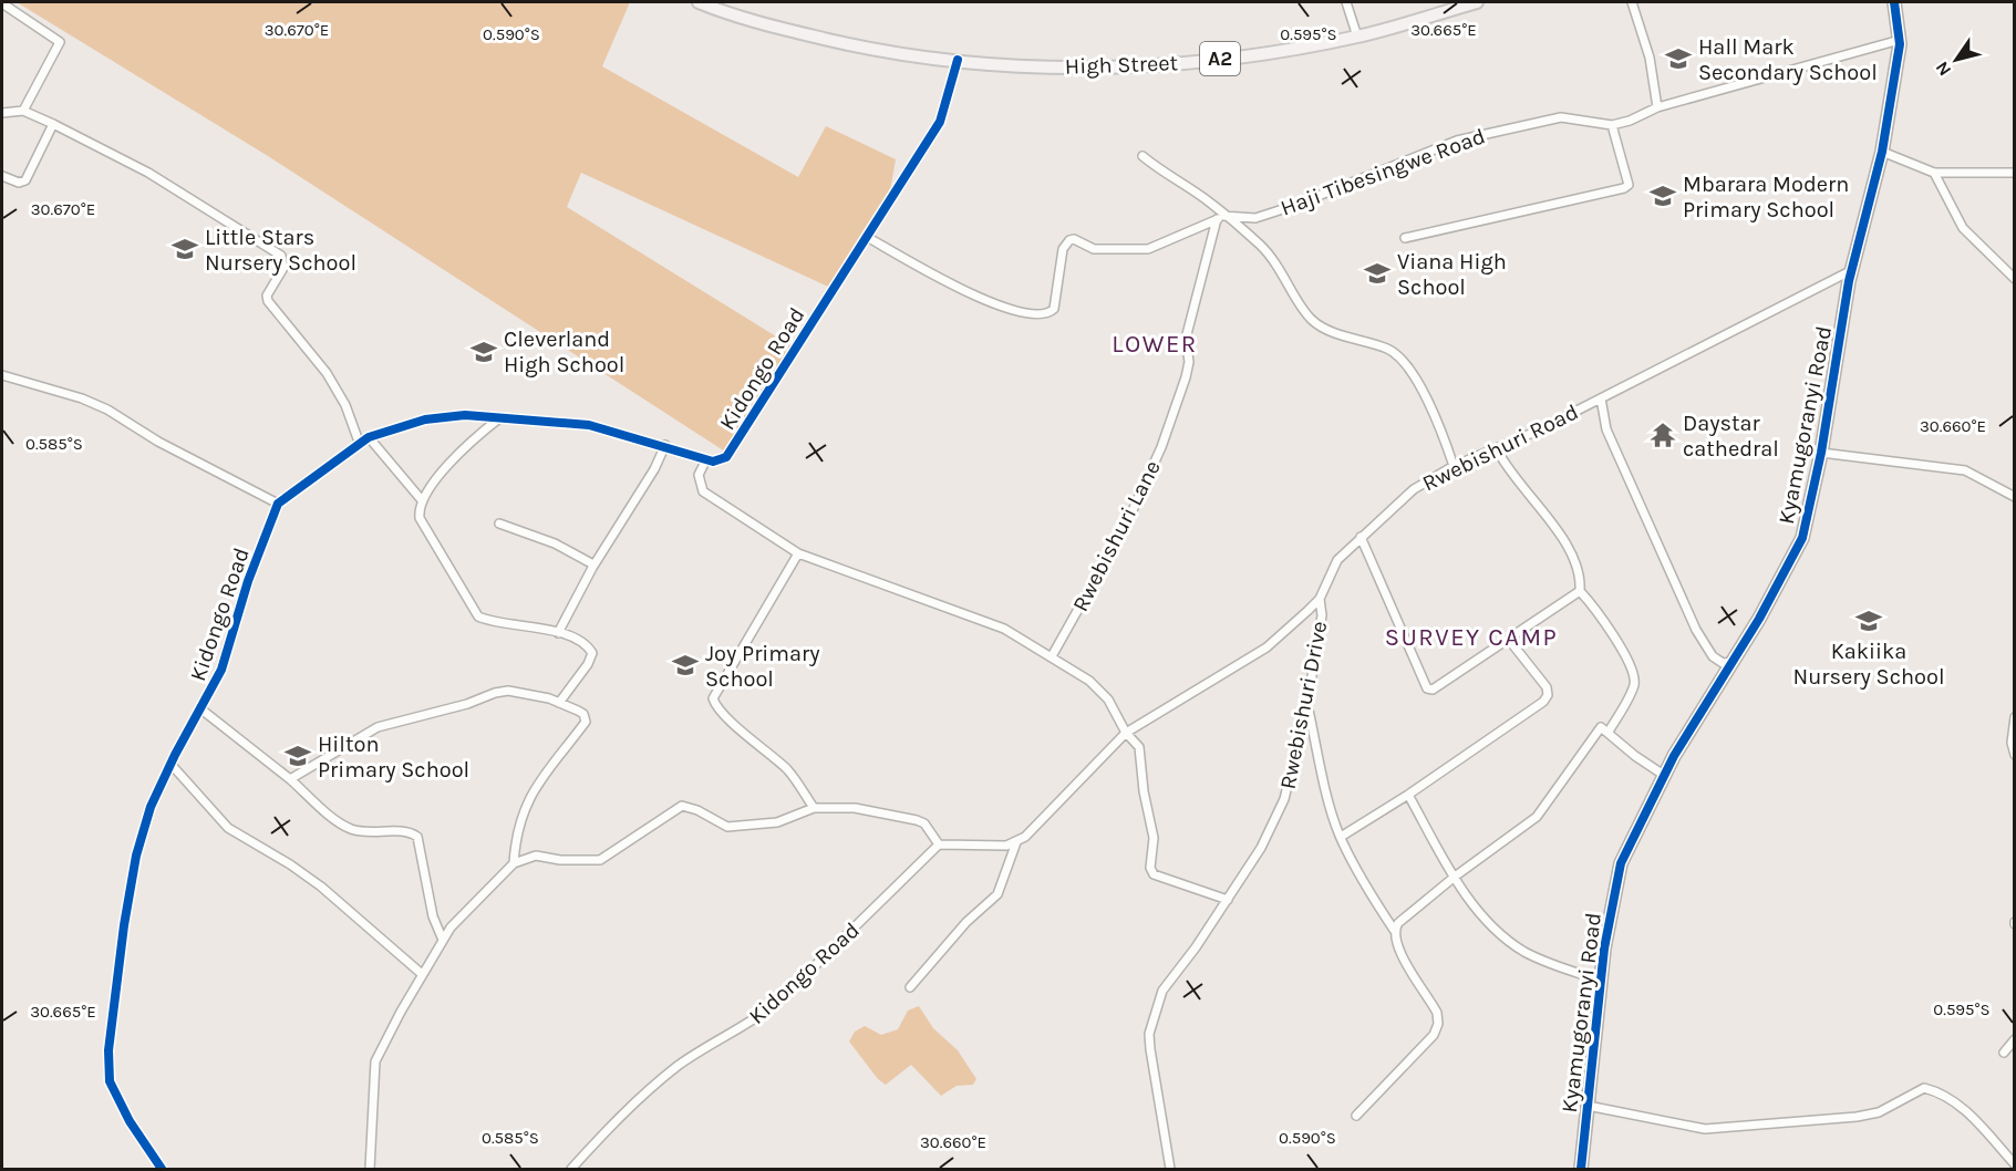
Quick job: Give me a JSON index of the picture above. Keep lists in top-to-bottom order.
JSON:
{
  "streets": {
    "main road": ["A2", "High Street"],
    "street": [
      "Haji Tibesingwe Road",
      "Kidongo Road",
      "Kyamugoranyi Road",
      "Rwebishuri Road",
      "Rwebishuri Lane",
      "Rwebishuri Drive"
    ]
  },
  "crossings": [
    ["A2", "High Street"],
    ["A2", "Kidongo Road"],
    ["High Street", "Kidongo Road"],
    ["Haji Tibesingwe Road", "Rwebishuri Lane"],
    ["Kyamugoranyi Road", "Rwebishuri Road"],
    ["Rwebishuri Road", "Rwebishuri Drive"]
  ],
  "districts": ["LOWER", "SURVEY CAMP"],
  "places": {
    "school or university": [
      "Hall Mark Secondary School",
      "Mbarara Modern Primary School",
      "Little Stars Nursery School",
      "Viana High School",
      "Cleverland High School",
      "Kakiika Nursery School",
      "Joy Primary School",
      "Hilton Primary School"
    ],
    "temple": ["Daystar cathedral"]
  },
  "north": "bottom left",
  "coordinates": [
    "30.670°E",
    "30.665°E",
    "0.590°S",
    "0.595°S",
    "30.660°E",
    "0.585°S"
  ]
}
